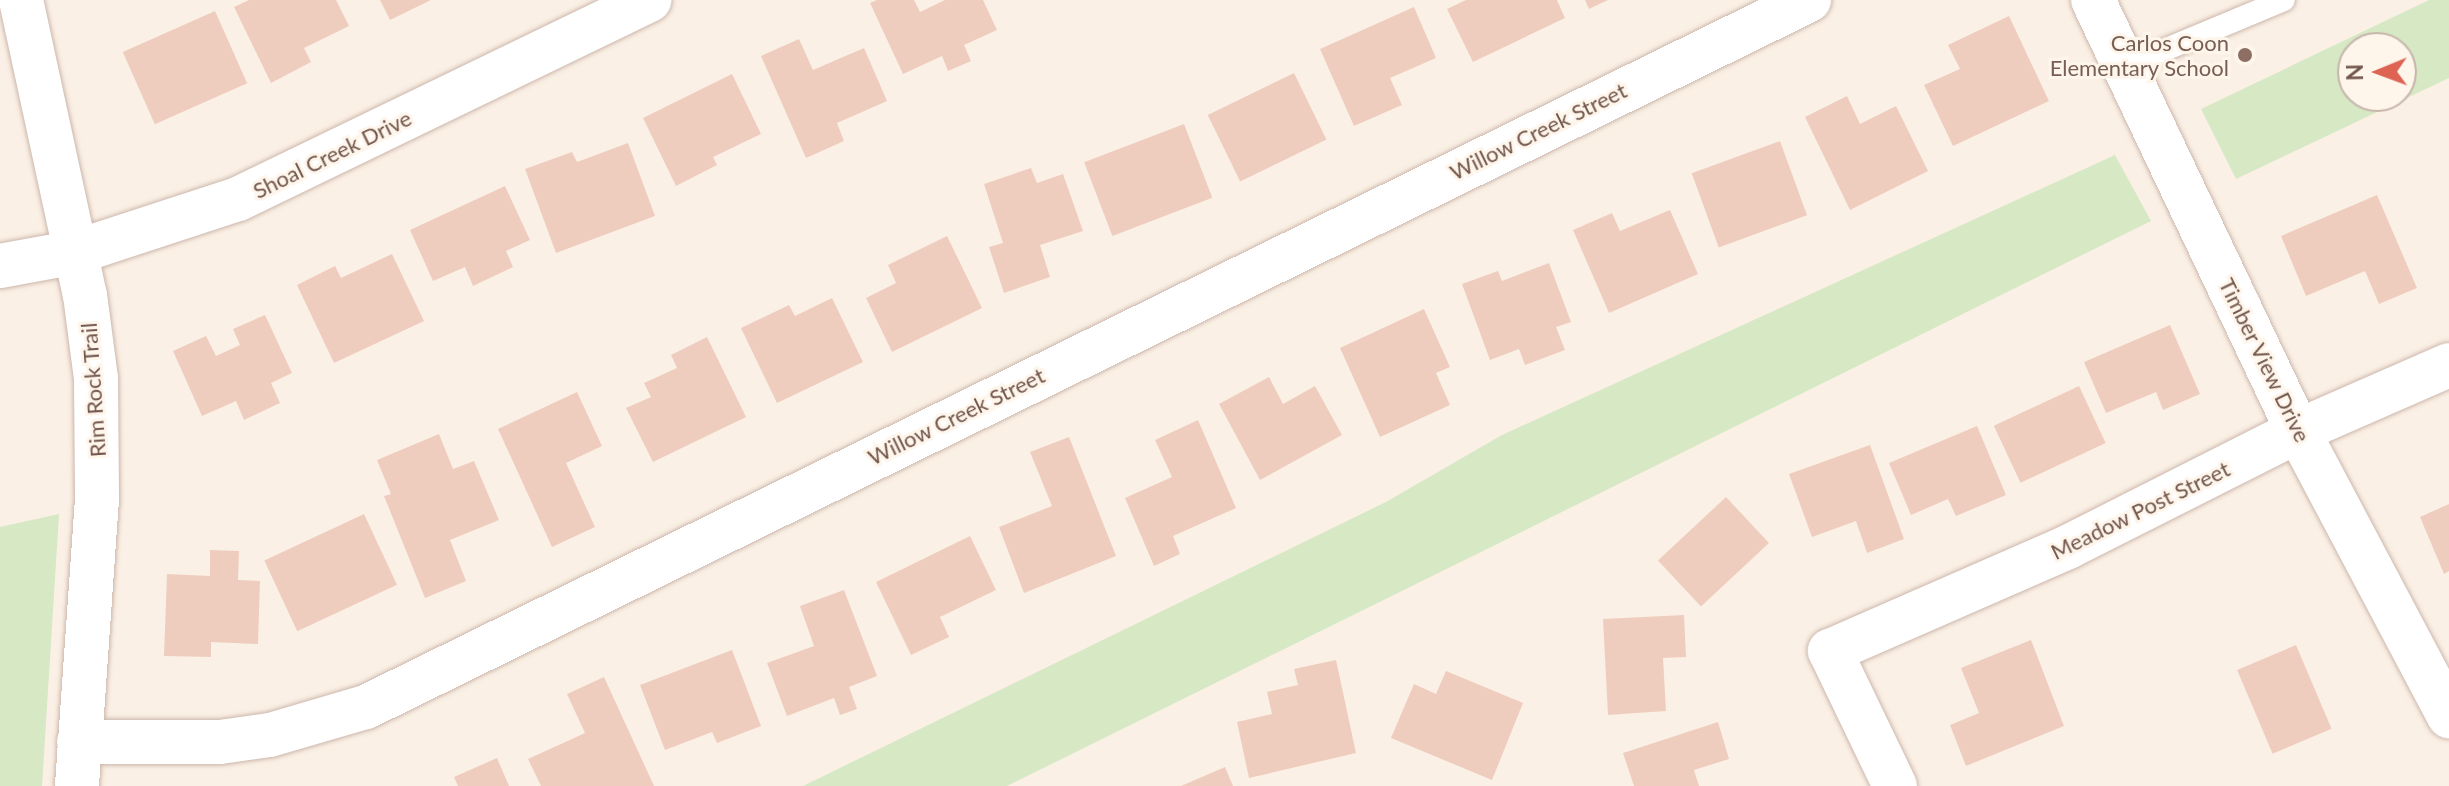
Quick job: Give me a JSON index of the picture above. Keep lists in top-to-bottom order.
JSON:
{
  "streets": {
    "street": [
      "Willow Creek Street",
      "Shoal Creek Drive",
      "Timber View Drive",
      "Rim Rock Trail",
      "Meadow Post Street"
    ]
  },
  "crossings": [
    ["Willow Creek Street", "Rim Rock Trail"],
    ["Shoal Creek Drive", "Rim Rock Trail"],
    ["Timber View Drive", "Meadow Post Street"]
  ],
  "places": ["Carlos Coon Elementary School"],
  "north": "left"
}
